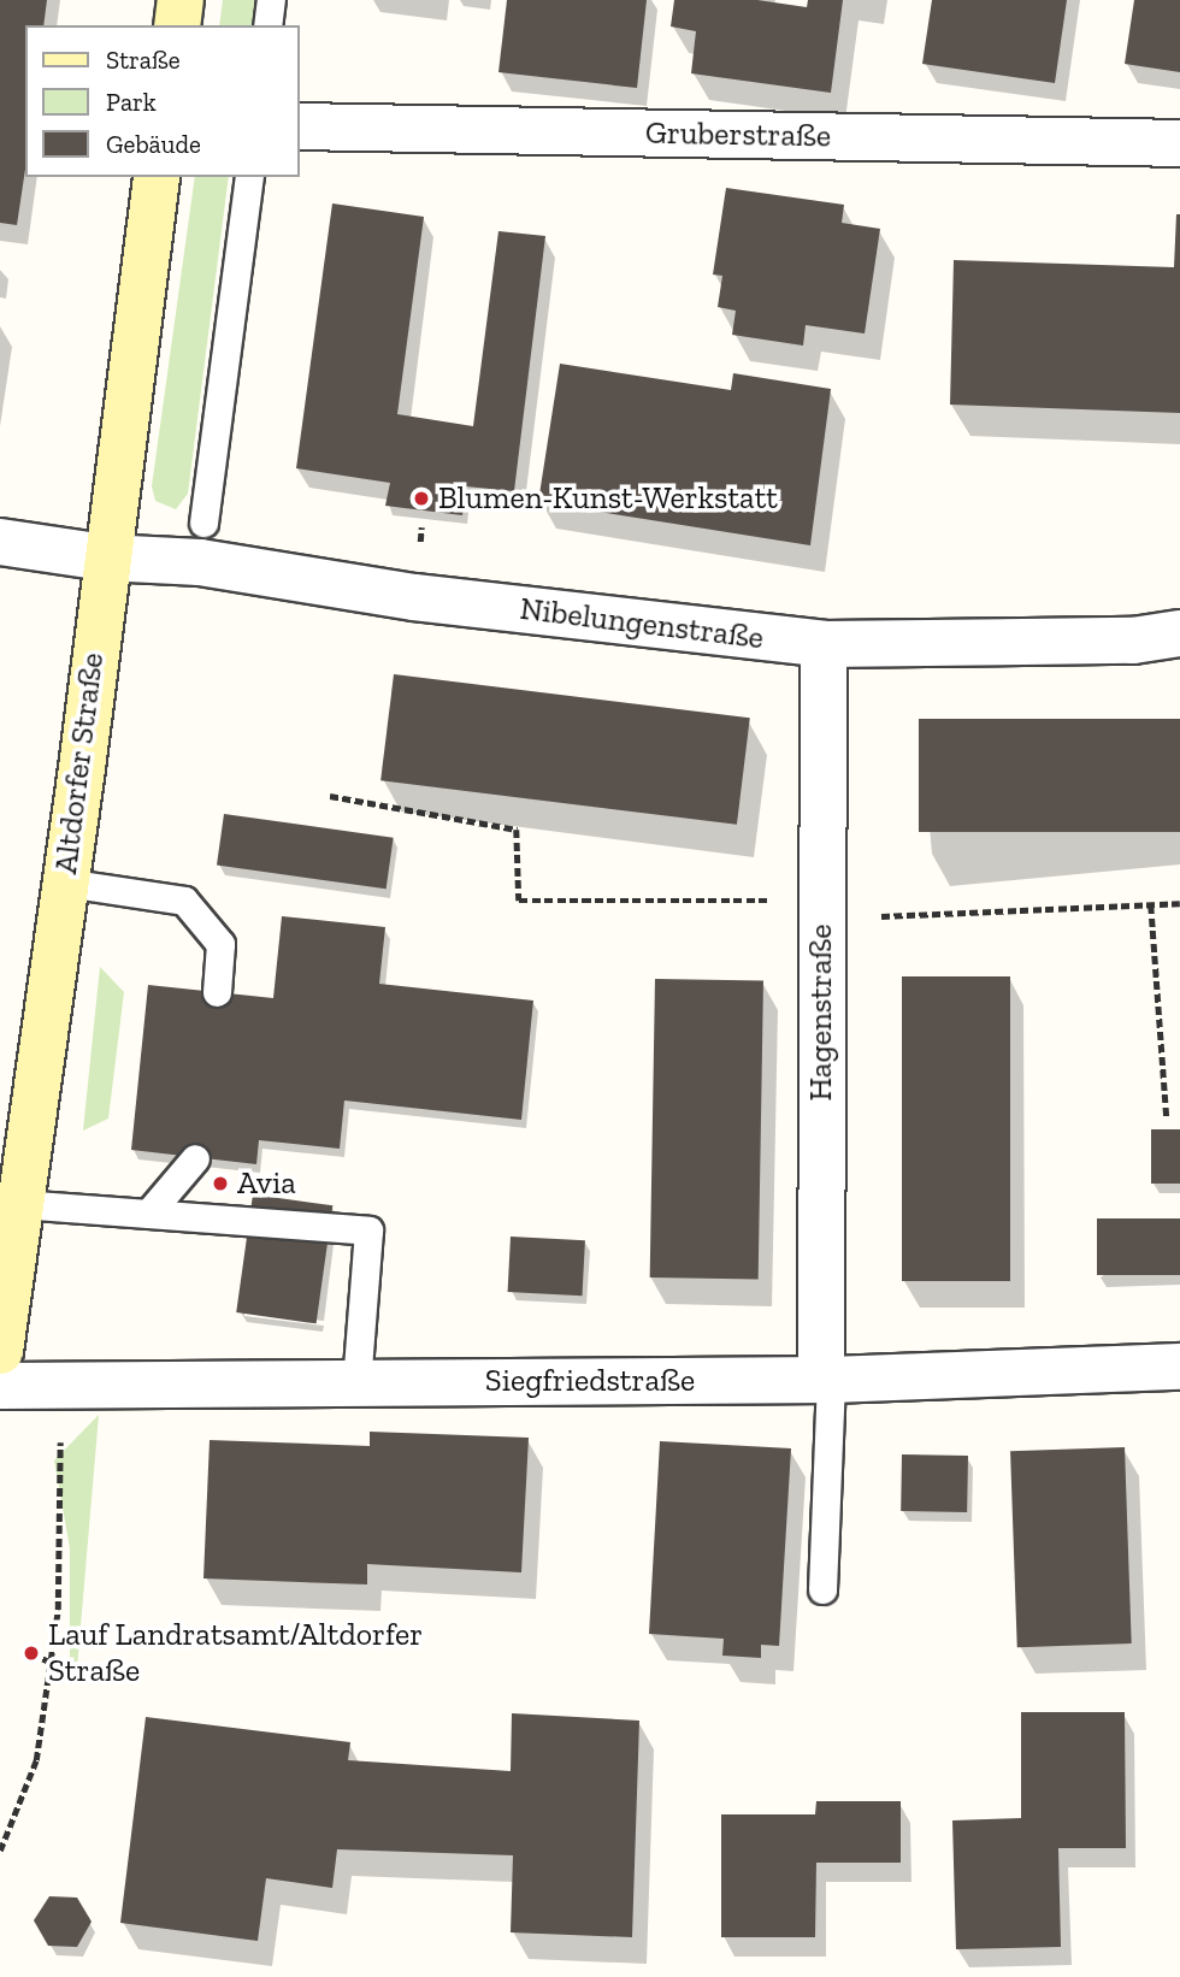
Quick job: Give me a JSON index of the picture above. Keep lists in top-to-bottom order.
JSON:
{
  "streets": {
    "main road": ["Altdorfer Straße"],
    "street": [
      "Gruberstraße",
      "Nibelungenstraße",
      "Hagenstraße",
      "Siegfriedstraße"
    ]
  },
  "crossings": [
    ["Nibelungenstraße", "Altdorfer Straße"],
    ["Nibelungenstraße", "Hagenstraße"],
    ["Hagenstraße", "Siegfriedstraße"]
  ],
  "places": ["Blumen-Kunst-Werkstatt", "Avia", "Lauf Landratsamt/Altdorfer Straße"],
  "legend": ["Straße", "Park", "Gebäude"]
}
